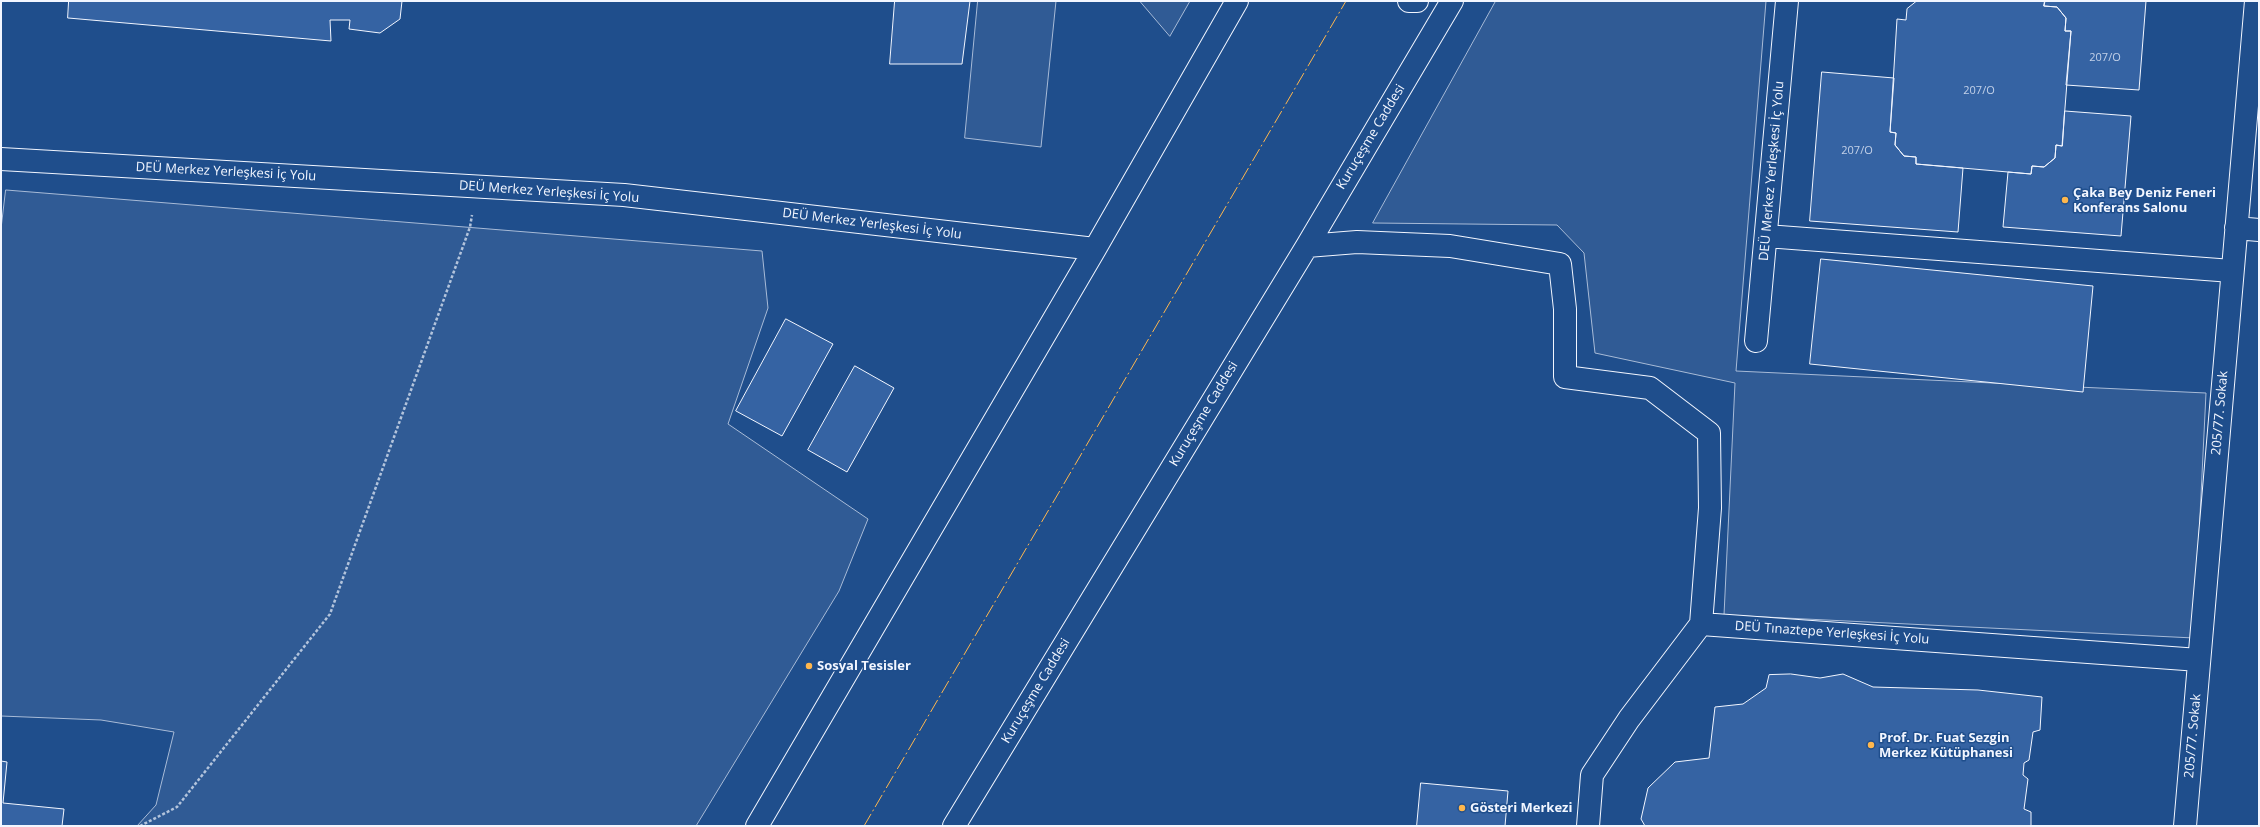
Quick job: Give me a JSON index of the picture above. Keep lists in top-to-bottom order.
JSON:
{
  "streets": {
    "street": [
      "Kuruçeşme Caddesi",
      "DEÜ Merkez Yerleşkesi İç Yolu",
      "205/77. Sokak",
      "DEÜ Tınaztepe Yerleşkesi İç Yolu"
    ]
  },
  "crossings": [
    ["205/77. Sokak", "DEÜ Tınaztepe Yerleşkesi İç Yolu"]
  ],
  "places": [
    "Çaka Bey Deniz Feneri Konferans Salonu",
    "Sosyal Tesisler",
    "Prof. Dr. Fuat Sezgin Merkez Kütüphanesi",
    "Gösteri Merkezi"
  ],
  "house_numbers": ["207/O", "207/O", "207/O"]
}
